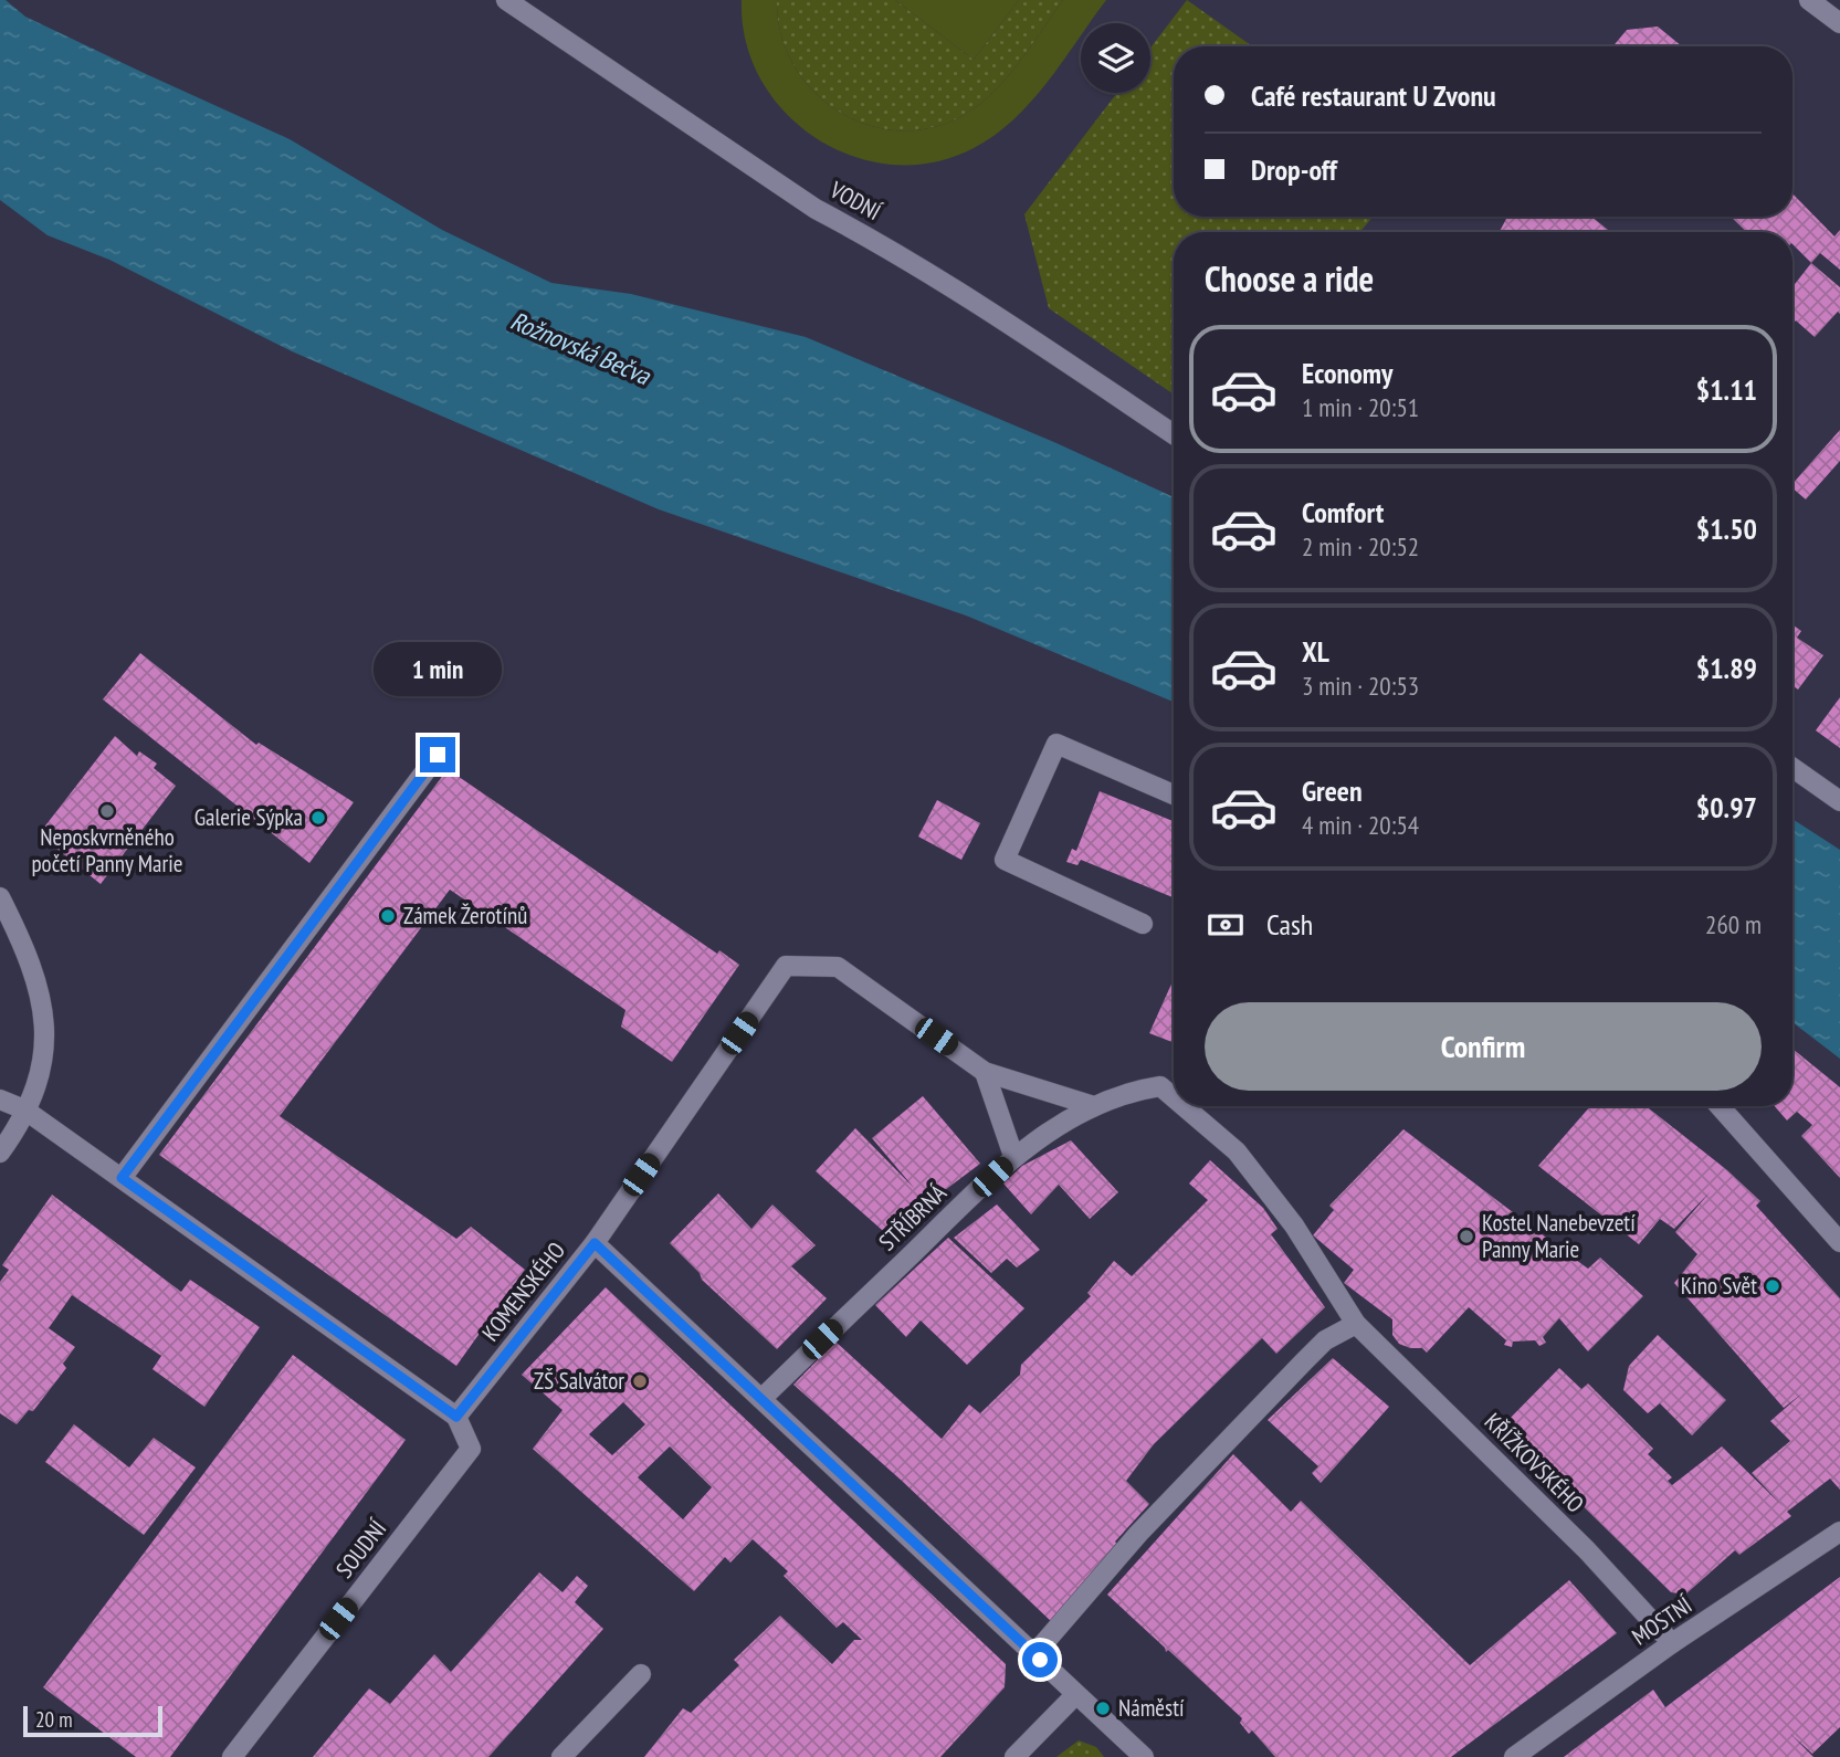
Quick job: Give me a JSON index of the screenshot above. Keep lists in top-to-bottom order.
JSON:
{
  "streets": {
    "street": [
      "VODNÍ",
      "STŘÍBRNÁ",
      "KOMENSKÉHO",
      "KŘÍŽKOVSKÉHO",
      "SOUDNÍ",
      "MOSTNÍ"
    ]
  },
  "crossings": [
    ["STŘÍBRNÁ", "KOMENSKÉHO"],
    ["STŘÍBRNÁ", "KŘÍŽKOVSKÉHO"],
    ["KOMENSKÉHO", "SOUDNÍ"],
    ["KŘÍŽKOVSKÉHO", "MOSTNÍ"]
  ],
  "water": ["Rožnovská Bečva"],
  "places": [
    "Neposkvrněného početí Panny Marie",
    "Galerie Sýpka",
    "Zámek Žerotínů",
    "Kostel Nanebevzetí Panny Marie",
    "Kino Svět",
    "ZŠ Salvátor",
    "Náměstí"
  ],
  "scale_bar": "20 m",
  "page": {
    "banner": ["Café restaurant U Zvonu", "Drop-off"],
    "heading": "Choose a ride",
    "list": [
      {
        "name": "Economy",
        "note": "1 min · 20:51",
        "value": "$1.11"
      },
      {
        "name": "Comfort",
        "note": "2 min · 20:52",
        "value": "$1.50"
      },
      {
        "name": "XL",
        "note": "3 min · 20:53",
        "value": "$1.89"
      },
      {
        "name": "Green",
        "note": "4 min · 20:54",
        "value": "$0.97"
      }
    ],
    "bubble": "1 min",
    "pay": ["Cash", "260 m"],
    "buttons": "Confirm",
    "scale": "20 m"
  }
}
